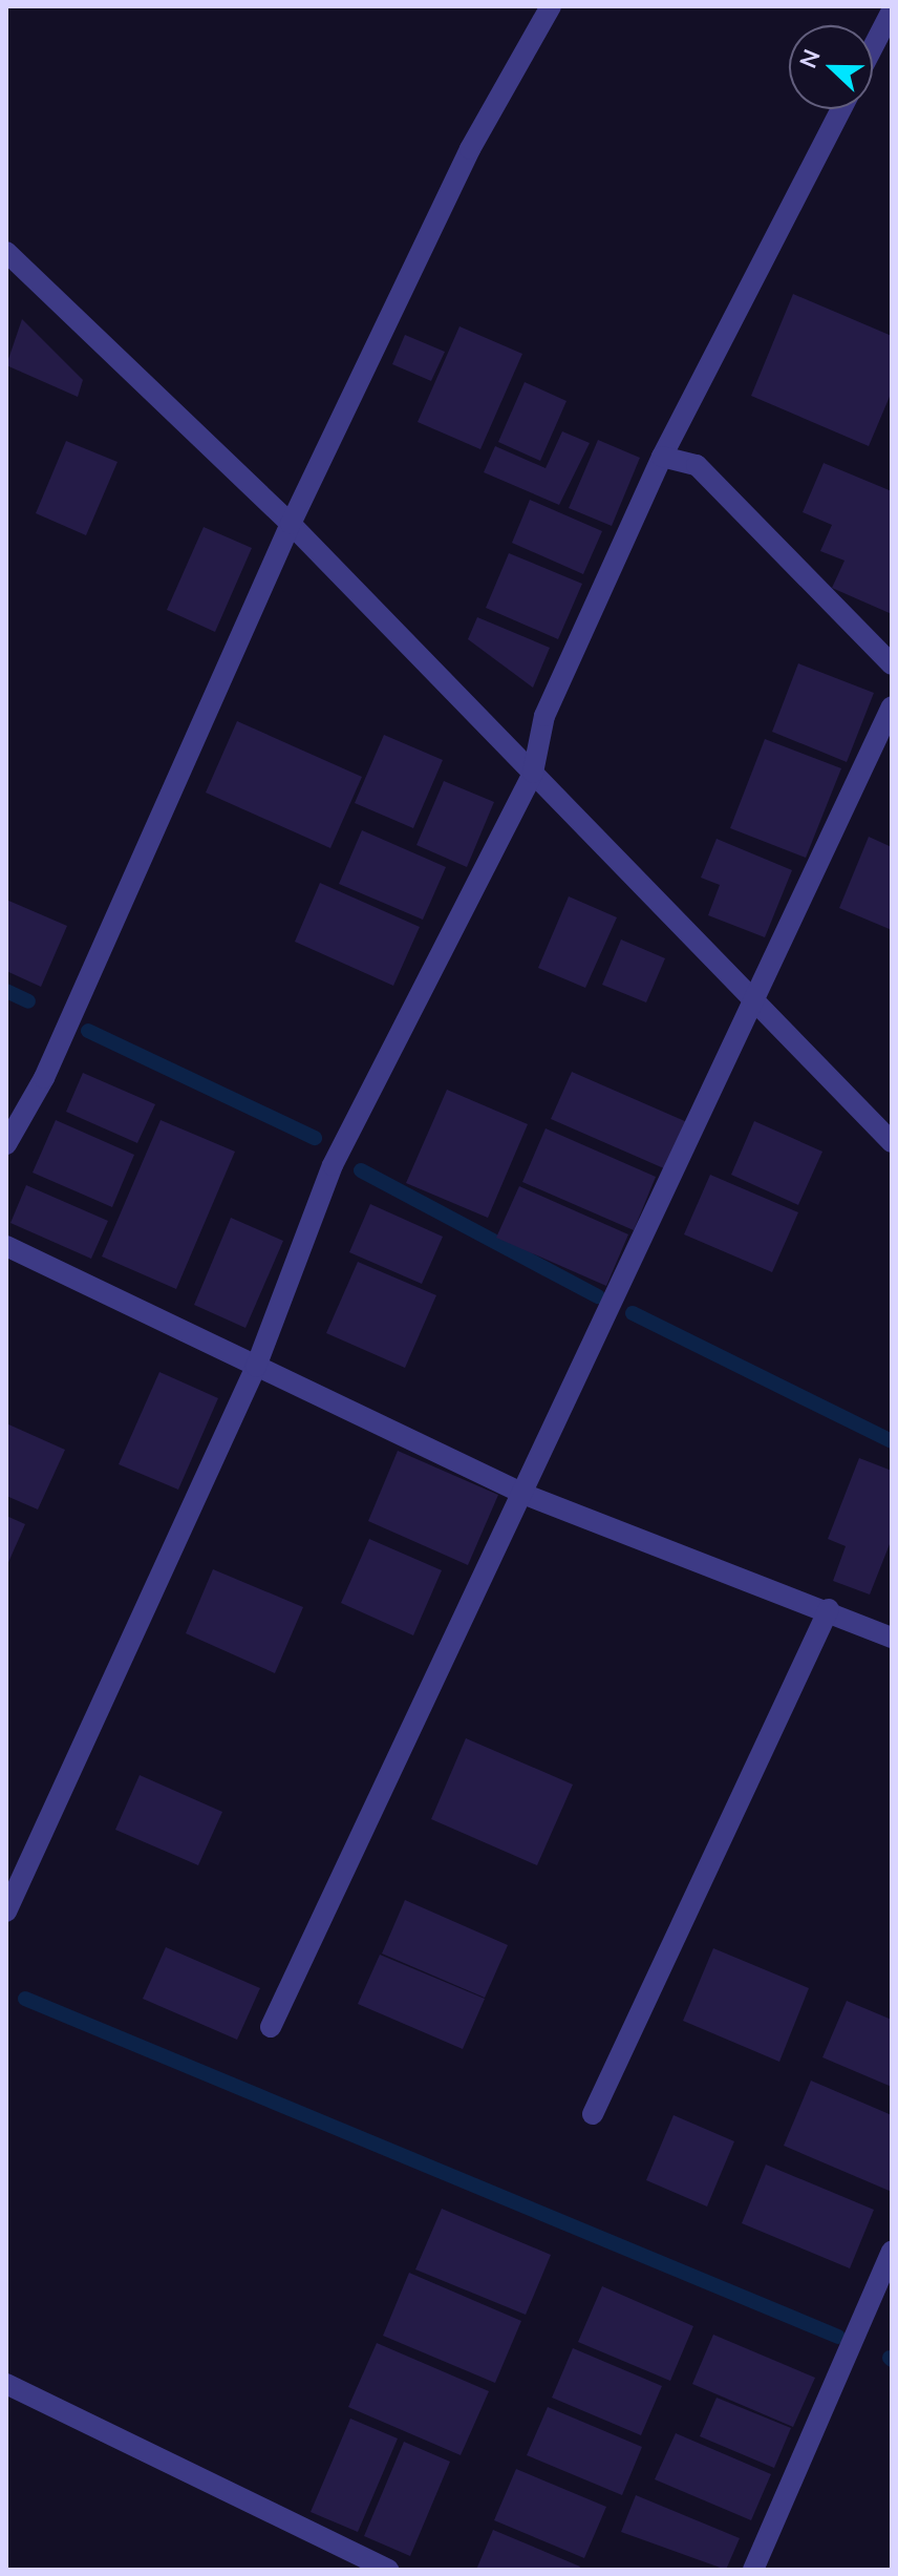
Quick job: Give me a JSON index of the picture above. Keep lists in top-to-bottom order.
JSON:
{
  "north": "left"
}
